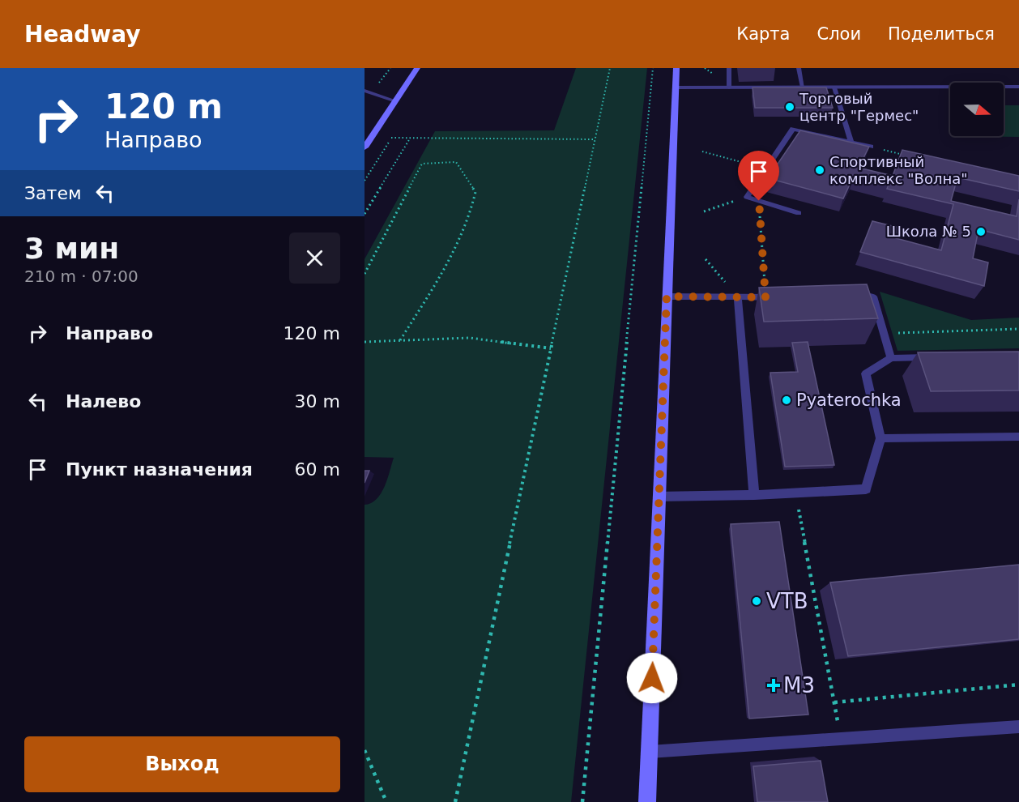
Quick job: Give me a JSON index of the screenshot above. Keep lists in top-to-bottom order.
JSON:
{
  "places": {
    "other": [
      "Торговый центр \"Гермес\"",
      "Спортивный комплекс \"Волна\"",
      "Школа № 5",
      "Pyaterochka",
      "VTB"
    ],
    "health": ["М3"]
  },
  "north": "right",
  "page": {
    "header": "Headway",
    "nav": ["Карта", "Слои", "Поделиться"],
    "turn": ["120 m", "Направо"],
    "then": "Затем",
    "heading": ["3 мин", "210 m · 07:00"],
    "list": [
      {
        "name": "Направо",
        "value": "120 m"
      },
      {
        "name": "Налево",
        "value": "30 m"
      },
      {
        "name": "Пункт назначения",
        "value": "60 m"
      }
    ],
    "buttons": "Выход"
  }
}
